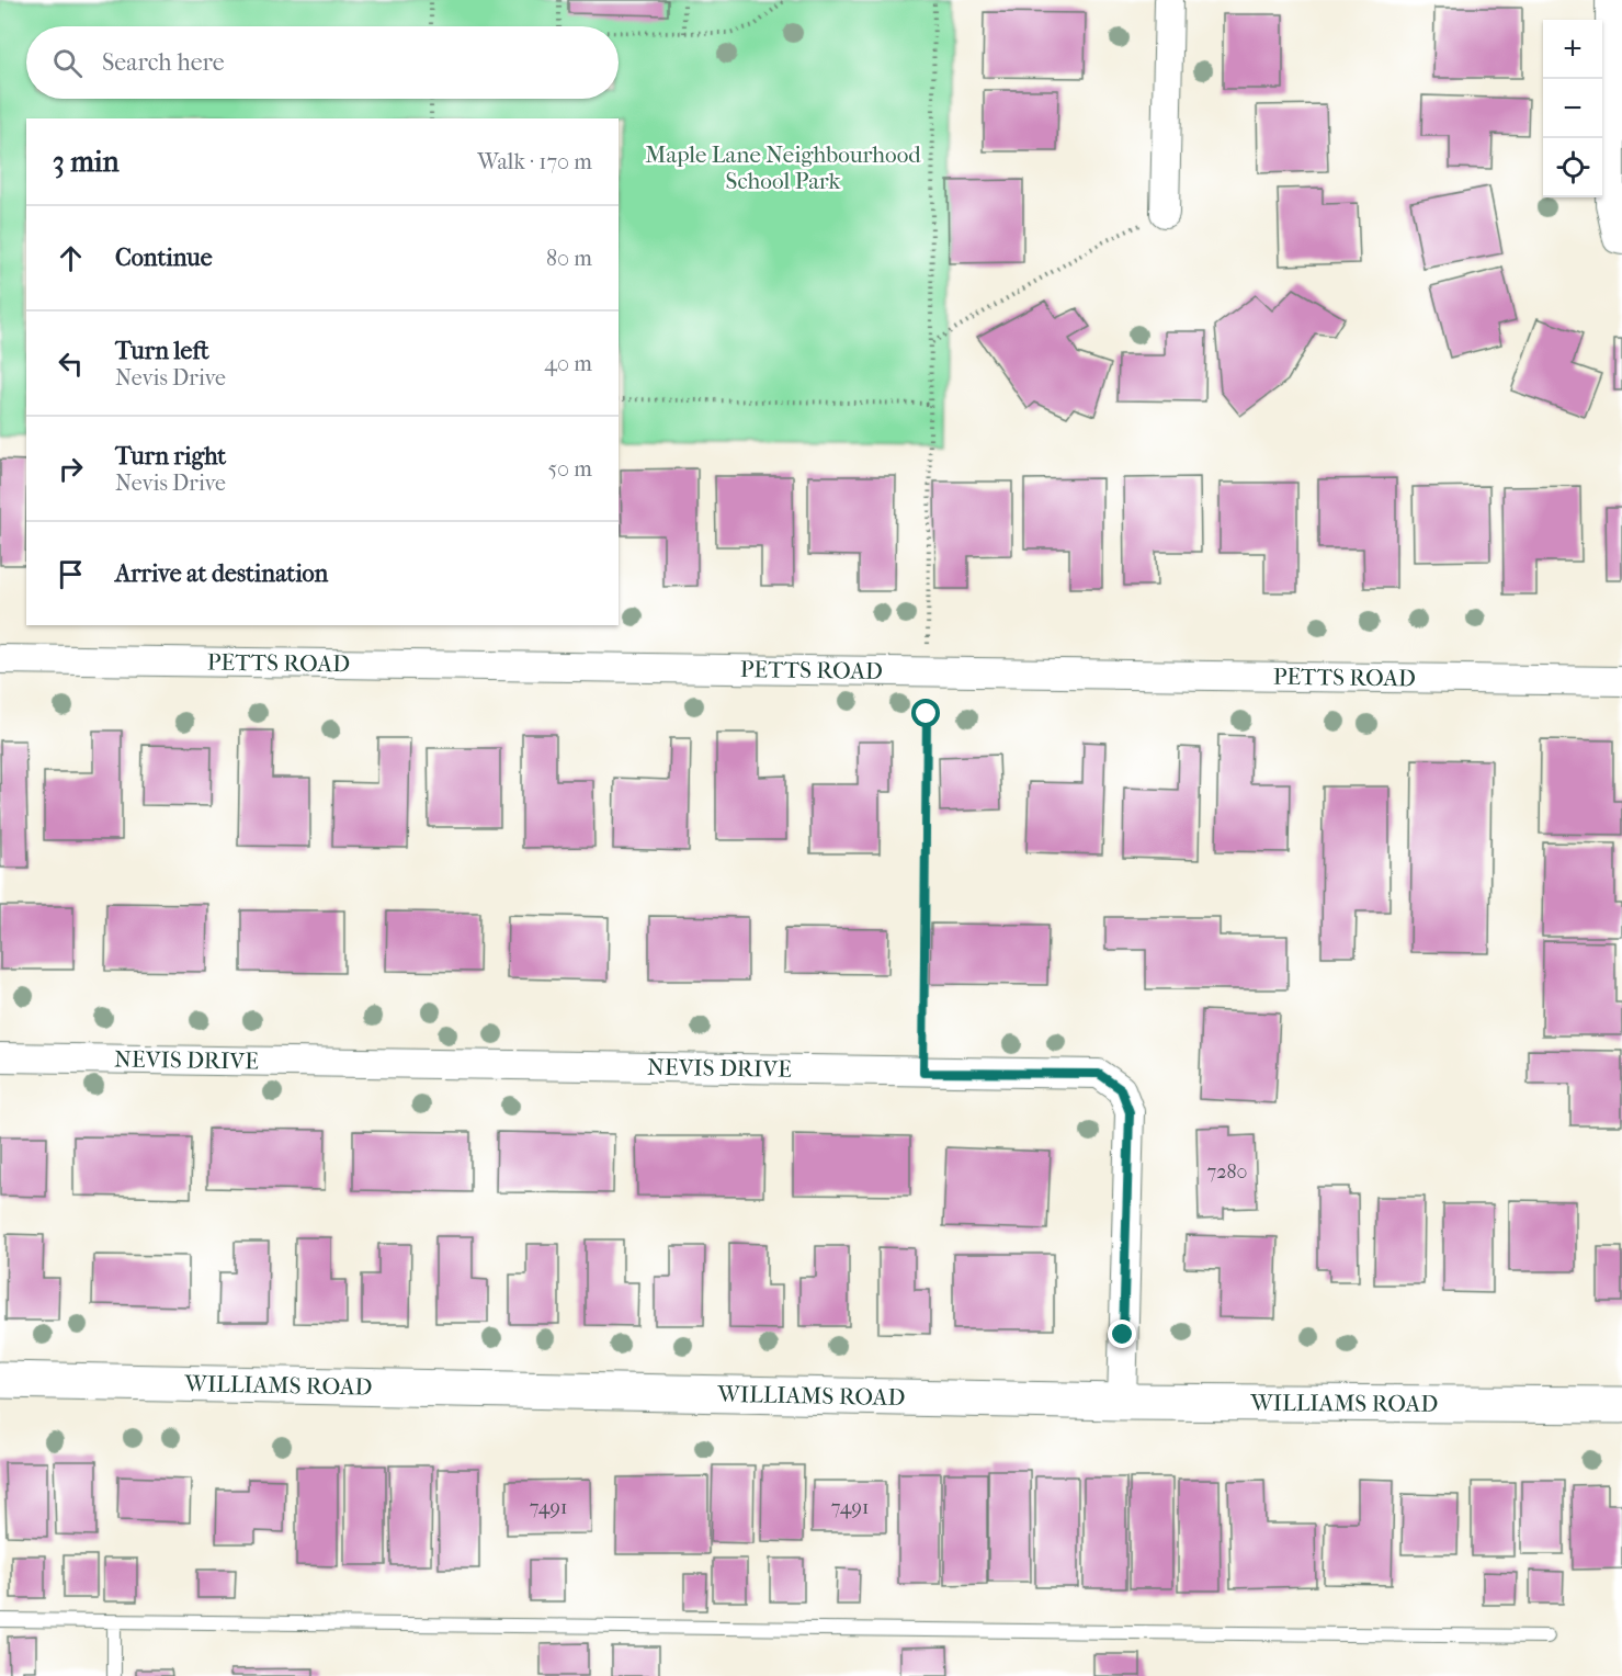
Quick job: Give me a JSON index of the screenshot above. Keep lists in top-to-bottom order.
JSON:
{
  "streets": {
    "street": ["PETTS ROAD", "NEVIS DRIVE", "WILLIAMS ROAD"]
  },
  "crossings": [
    ["NEVIS DRIVE", "WILLIAMS ROAD"]
  ],
  "parks": ["Maple Lane Neighbourhood School Park"],
  "house_numbers": ["7280", "7491", "7491"],
  "page": {
    "map_buttons": ["+", "−"],
    "search": "Search here",
    "heading": ["3 min", "Walk · 170 m"],
    "list": [
      ["Continue", "80 m"],
      ["Turn left", "Nevis Drive", "40 m"],
      ["Turn right", "Nevis Drive", "50 m"],
      "Arrive at destination"
    ]
  }
}
